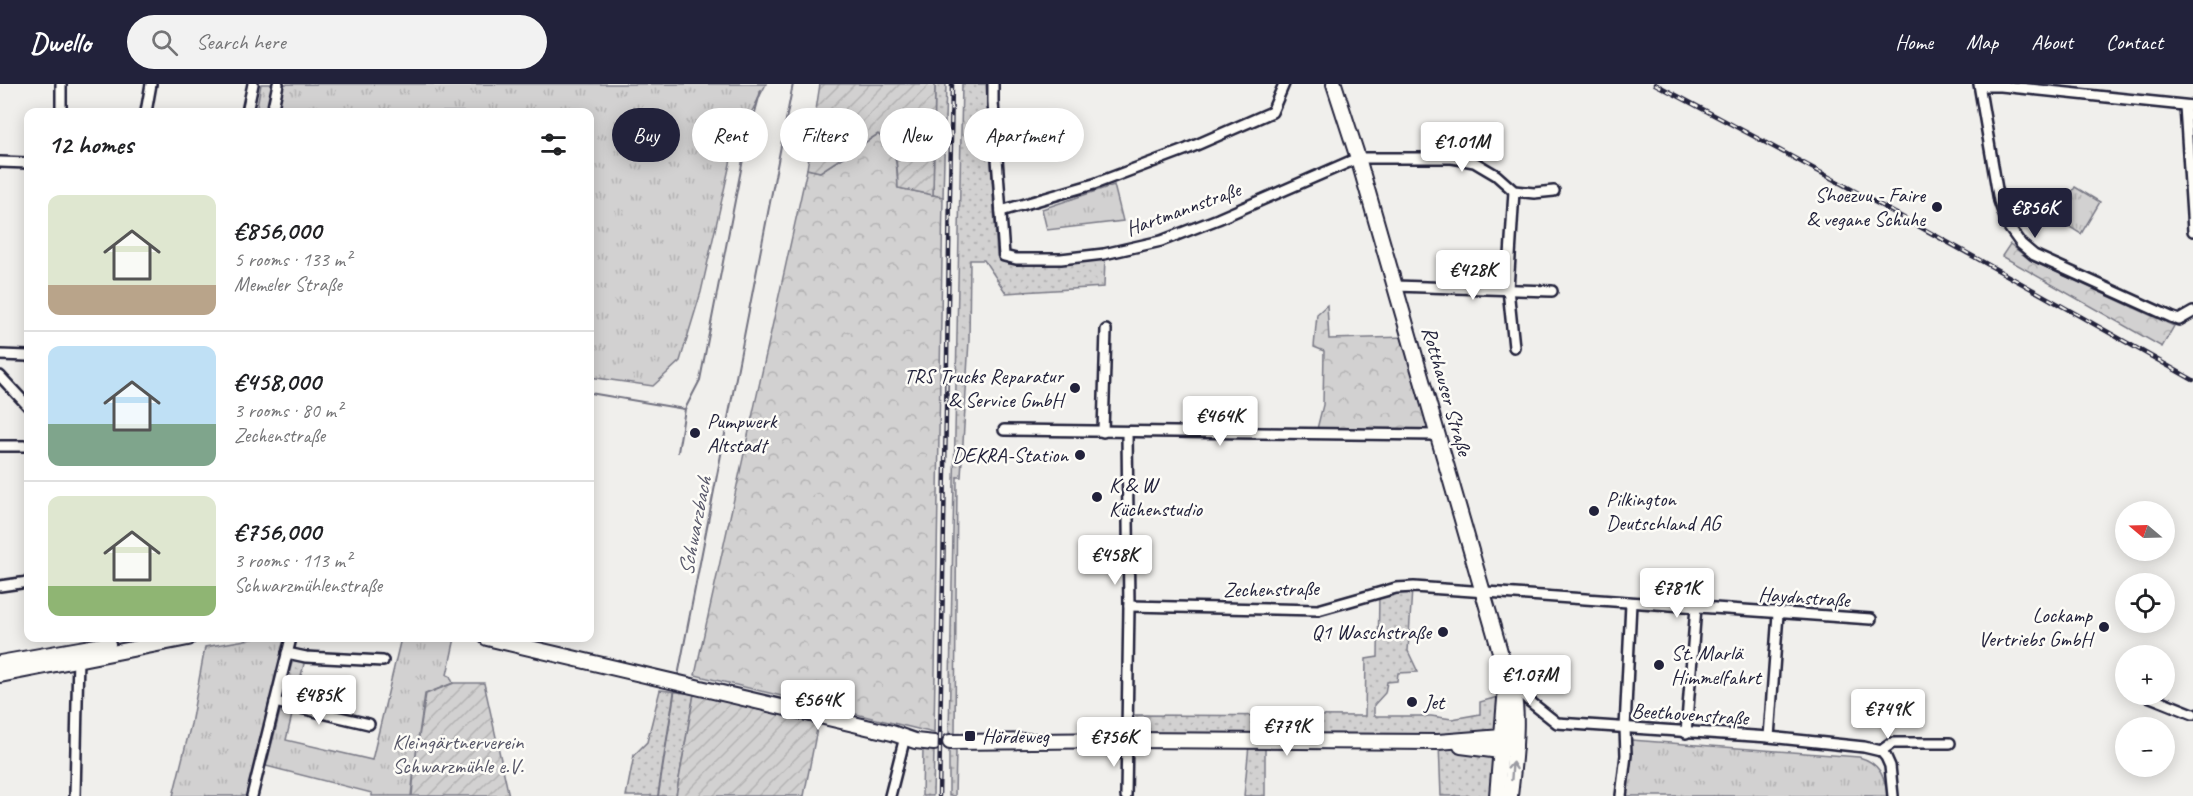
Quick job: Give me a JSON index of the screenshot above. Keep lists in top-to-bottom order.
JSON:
{
  "streets": {
    "street": [
      "Hartmannstraße",
      "Rotthauser Straße",
      "Zechenstraße",
      "Haydnstraße",
      "Beethovenstraße"
    ]
  },
  "crossings": [
    ["Hartmannstraße", "Rotthauser Straße"],
    ["Rotthauser Straße", "Zechenstraße"],
    ["Rotthauser Straße", "Haydnstraße"],
    ["Rotthauser Straße", "Beethovenstraße"],
    ["Zechenstraße", "Haydnstraße"]
  ],
  "water": ["Schwarzbach"],
  "parks": ["Kleingärtnerverein Schwarzmühle e.V."],
  "places": {
    "other": [
      "Shoezuu - Faire & vegane Schuhe",
      "TRS Trucks Reparatur & Service GmbH",
      "Pumpwerk Altstadt",
      "DEKRA-Station",
      "K & W Küchenstudio",
      "Pilkington Deutschland AG",
      "Lockamp Vertriebs GmbH",
      "Q1 Waschstraße",
      "St. Marlä Himmelfahrt",
      "Jet"
    ],
    "transit": ["Hördeweg"]
  },
  "north": "left",
  "page": {
    "header": "Dwello",
    "search": "Search here",
    "nav": [
      "Home",
      "Map",
      "About",
      "Contact"
    ],
    "chip": [
      "Buy",
      "Rent",
      "Filters",
      "New",
      "Apartment"
    ],
    "heading": "12 homes",
    "price": [
      "€1.01M",
      "€856K",
      "€428K",
      "€464K",
      "€458K",
      "€781K",
      "€1.07M",
      "€485K",
      "€564K",
      "€749K",
      "€779K",
      "€756K"
    ],
    "list": [
      {
        "name": "€856,000",
        "note": "5 rooms · 133 m² · Memeler Straße"
      },
      {
        "name": "€458,000",
        "note": "3 rooms · 80 m² · Zechenstraße"
      },
      {
        "name": "€756,000",
        "note": "3 rooms · 113 m² · Schwarzmühlenstraße"
      }
    ],
    "map_buttons": ["+", "−"]
  }
}
